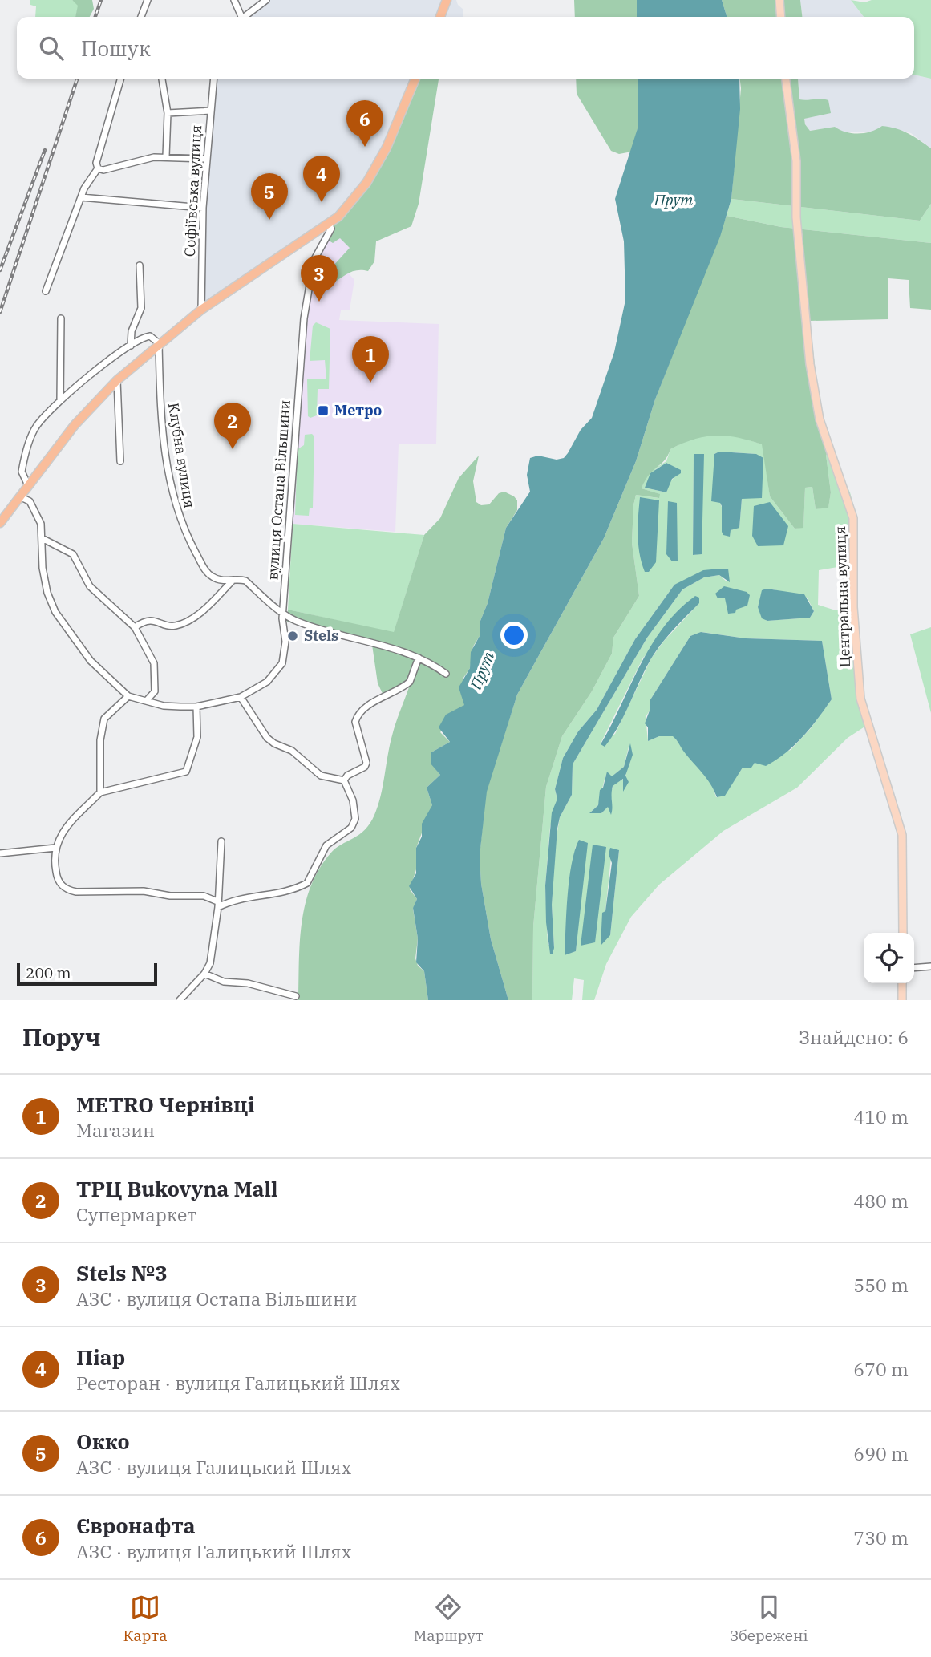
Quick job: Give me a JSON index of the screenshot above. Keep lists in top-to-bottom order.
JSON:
{
  "streets": {
    "main road": ["Центральна вулиця"],
    "street": ["Софіївська вулиця", "Клубна вулиця", "вулиця Остапа Вільшини"]
  },
  "crossings": [
    ["Клубна вулиця", "вулиця Остапа Вільшини"]
  ],
  "water": ["Прут"],
  "places": {
    "transit": ["Метро"],
    "other": ["Stels"]
  },
  "scale_bar": "200 m",
  "page": {
    "search": "Пошук",
    "pins": [
      "6",
      "4",
      "5",
      "3",
      "1",
      "2"
    ],
    "scale": "200 m",
    "heading": ["Поруч", "Знайдено: 6"],
    "list": [
      {
        "mark": "1",
        "name": "METRO Чернівці",
        "note": "Магазин",
        "value": "410 m"
      },
      {
        "mark": "2",
        "name": "ТРЦ Bukovyna Mall",
        "note": "Супермаркет",
        "value": "480 m"
      },
      {
        "mark": "3",
        "name": "Stels №3",
        "note": "АЗС · вулиця Остапа Вільшини",
        "value": "550 m"
      },
      {
        "mark": "4",
        "name": "Піар",
        "note": "Ресторан · вулиця Галицький Шлях",
        "value": "670 m"
      },
      {
        "mark": "5",
        "name": "Окко",
        "note": "АЗС · вулиця Галицький Шлях",
        "value": "690 m"
      },
      {
        "mark": "6",
        "name": "Євронафта",
        "note": "АЗС · вулиця Галицький Шлях",
        "value": "730 m"
      }
    ],
    "nav": ["Карта", "Маршрут", "Збережені"]
  }
}
